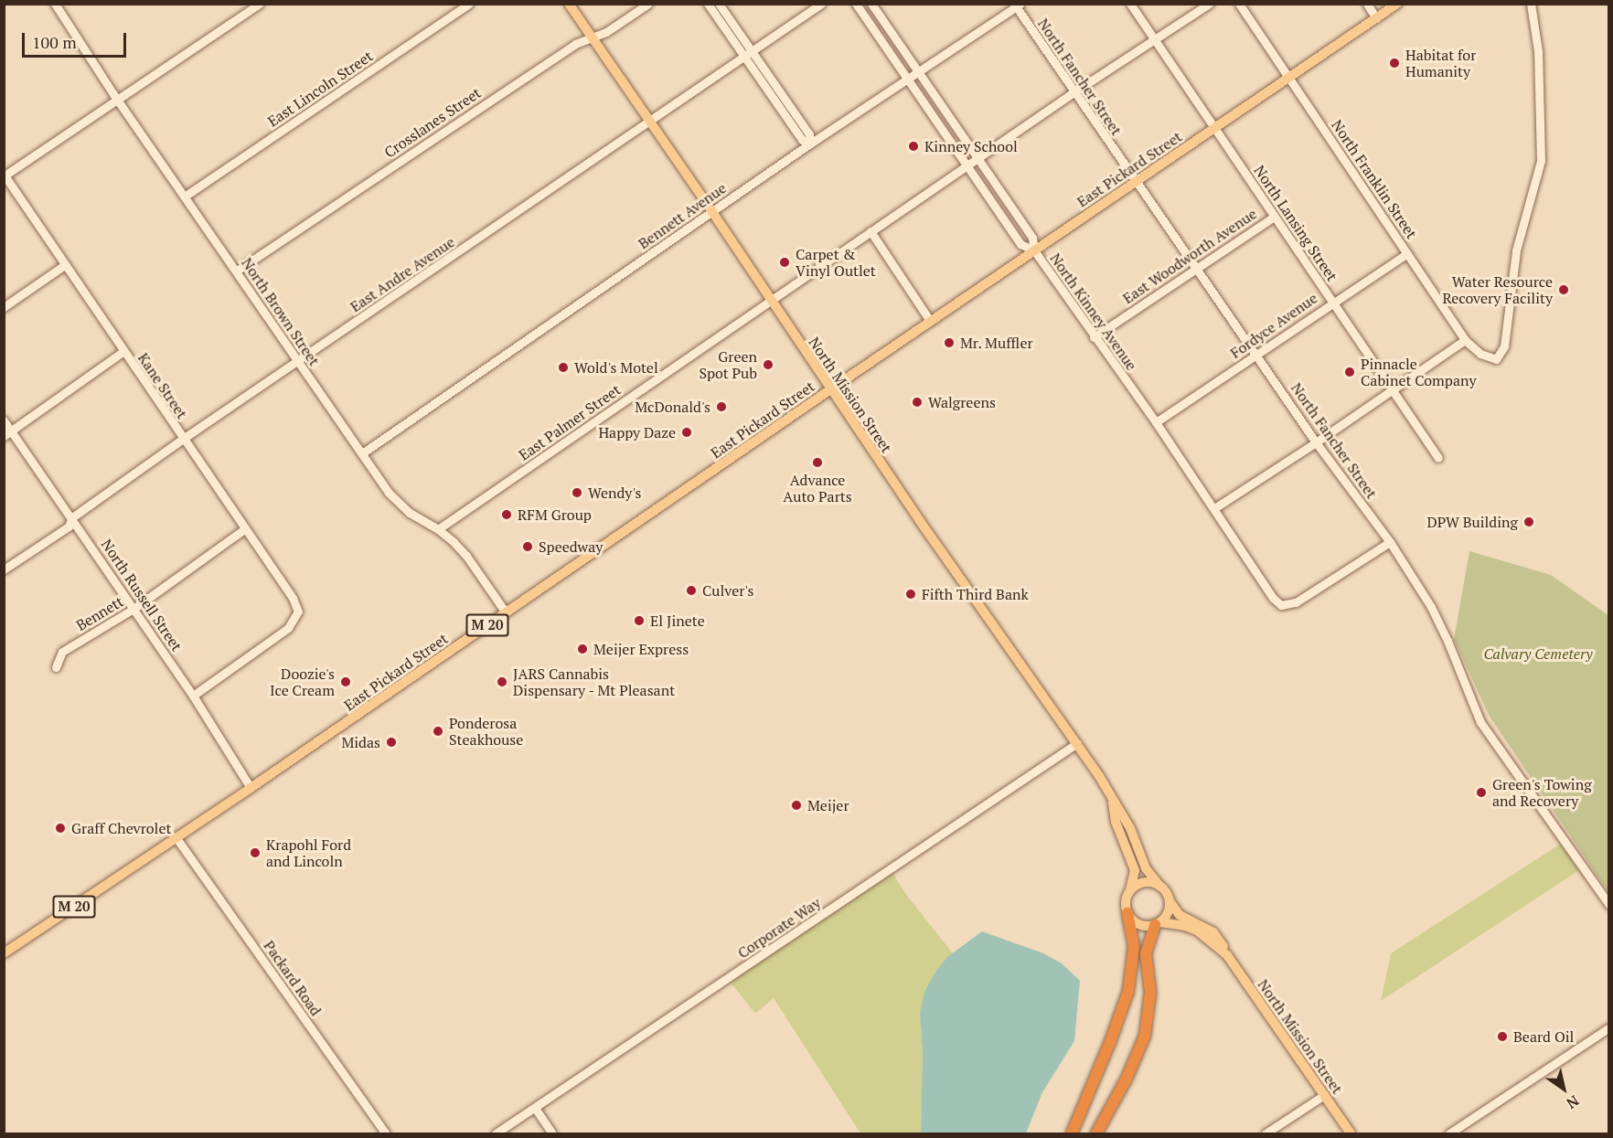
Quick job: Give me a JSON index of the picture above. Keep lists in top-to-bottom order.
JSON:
{
  "streets": {
    "main road": ["East Pickard Street", "North Mission Street", "M 20"],
    "street": [
      "North Fancher Street",
      "East Lincoln Street",
      "Crosslanes Street",
      "North Franklin Street",
      "Bennett Avenue",
      "North Lansing Street",
      "East Woodworth Avenue",
      "East Andre Avenue",
      "North Brown Street",
      "North Kinney Avenue",
      "Fordyce Avenue",
      "Kane Street",
      "East Palmer Street",
      "North Russell Street",
      "Bennett",
      "Corporate Way",
      "Packard Road"
    ]
  },
  "crossings": [
    ["North Fancher Street", "East Pickard Street"],
    ["North Fancher Street", "Bennett Avenue"],
    ["North Fancher Street", "East Woodworth Avenue"],
    ["North Fancher Street", "North Kinney Avenue"],
    ["North Fancher Street", "Fordyce Avenue"],
    ["North Fancher Street", "East Palmer Street"],
    ["East Lincoln Street", "North Brown Street"],
    ["Crosslanes Street", "North Brown Street"],
    ["Crosslanes Street", "North Mission Street"],
    ["East Pickard Street", "North Franklin Street"],
    ["East Pickard Street", "North Lansing Street"],
    ["East Pickard Street", "North Brown Street"],
    ["East Pickard Street", "North Kinney Avenue"],
    ["East Pickard Street", "North Mission Street"],
    ["East Pickard Street", "North Russell Street"],
    ["East Pickard Street", "Packard Road"],
    ["North Franklin Street", "Fordyce Avenue"],
    ["Bennett Avenue", "North Brown Street"],
    ["Bennett Avenue", "North Kinney Avenue"],
    ["Bennett Avenue", "North Mission Street"],
    ["North Lansing Street", "East Woodworth Avenue"],
    ["North Lansing Street", "Fordyce Avenue"],
    ["North Lansing Street", "East Palmer Street"],
    ["East Woodworth Avenue", "North Kinney Avenue"],
    ["East Andre Avenue", "North Brown Street"],
    ["East Andre Avenue", "Kane Street"],
    ["East Andre Avenue", "North Mission Street"],
    ["East Andre Avenue", "North Russell Street"],
    ["North Brown Street", "East Palmer Street"],
    ["North Kinney Avenue", "Fordyce Avenue"],
    ["North Kinney Avenue", "East Palmer Street"],
    ["Kane Street", "North Russell Street"],
    ["Kane Street", "Bennett"],
    ["North Mission Street", "East Palmer Street"],
    ["North Mission Street", "Corporate Way"],
    ["North Russell Street", "Bennett"]
  ],
  "parks": ["Calvary Cemetery"],
  "places": [
    "Habitat for Humanity",
    "Kinney School",
    "Carpet & Vinyl Outlet",
    "Water Resource Recovery Facility",
    "Mr. Muffler",
    "Green Spot Pub",
    "Wold's Motel",
    "Pinnacle Cabinet Company",
    "Walgreens",
    "McDonald's",
    "Happy Daze",
    "Advance Auto Parts",
    "Wendy's",
    "RFM Group",
    "DPW Building",
    "Speedway",
    "Culver's",
    "Fifth Third Bank",
    "El Jinete",
    "Meijer Express",
    "Doozie's Ice Cream",
    "JARS Cannabis Dispensary - Mt Pleasant",
    "Ponderosa Steakhouse",
    "Midas",
    "Green's Towing and Recovery",
    "Meijer",
    "Graff Chevrolet",
    "Krapohl Ford and Lincoln",
    "Beard Oil"
  ],
  "scale_bar": "100 m",
  "north": "bottom right"
}
